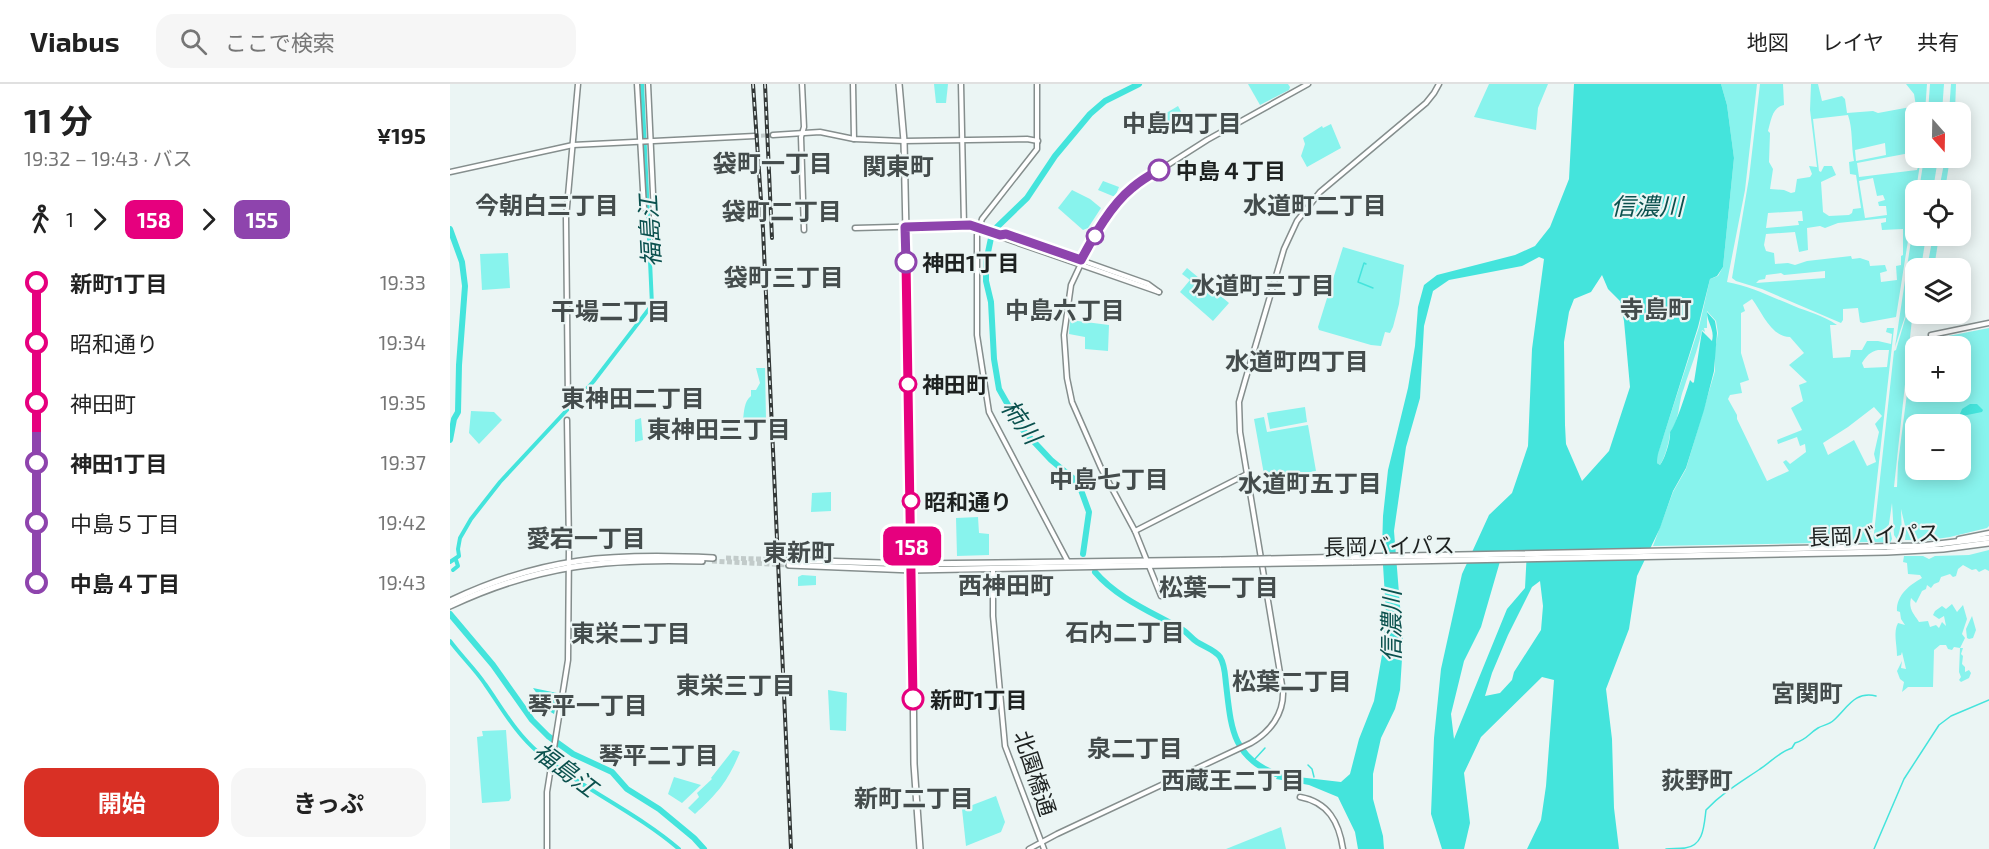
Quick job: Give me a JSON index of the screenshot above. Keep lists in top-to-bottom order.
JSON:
{
  "streets": {
    "highway": ["長岡バイパス"],
    "street": ["北園橋通"]
  },
  "crossings": [
    ["長岡バイパス", "北園橋通"]
  ],
  "districts": [
    "中島四丁目",
    "袋町一丁目",
    "関東町",
    "今朝白三丁目",
    "水道町二丁目",
    "袋町二丁目",
    "袋町三丁目",
    "水道町三丁目",
    "寺島町",
    "中島六丁目",
    "干場二丁目",
    "水道町四丁目",
    "東神田二丁目",
    "東神田三丁目",
    "中島七丁目",
    "水道町五丁目",
    "愛宕一丁目",
    "東新町",
    "西神田町",
    "松葉一丁目",
    "石内二丁目",
    "東栄二丁目",
    "松葉二丁目",
    "東栄三丁目",
    "宮関町",
    "琴平一丁目",
    "泉二丁目",
    "琴平二丁目",
    "西蔵王二丁目",
    "荻野町",
    "新町二丁目"
  ],
  "water": ["信濃川", "福島江", "柿川"],
  "places": [
    "中島４丁目",
    "神田1丁目",
    "神田町",
    "昭和通り",
    "新町1丁目"
  ],
  "lines": ["bus line 155", "bus line 158"],
  "north": "bottom",
  "page": {
    "header": "Viabus",
    "search": "ここで検索",
    "nav": ["地図", "レイヤ", "共有"],
    "heading": ["11 分", "19:32 – 19:43 · バス", "¥195"],
    "on_map": "158",
    "map_buttons": ["+", "−"],
    "legs": ["1", "158", "155"],
    "list": [
      {
        "name": "新町1丁目",
        "value": "19:33"
      },
      {
        "name": "昭和通り",
        "value": "19:34"
      },
      {
        "name": "神田町",
        "value": "19:35"
      },
      {
        "name": "神田1丁目",
        "value": "19:37"
      },
      {
        "name": "中島５丁目",
        "value": "19:42"
      },
      {
        "name": "中島４丁目",
        "value": "19:43"
      }
    ],
    "buttons": ["開始", "きっぷ"]
  }
}
